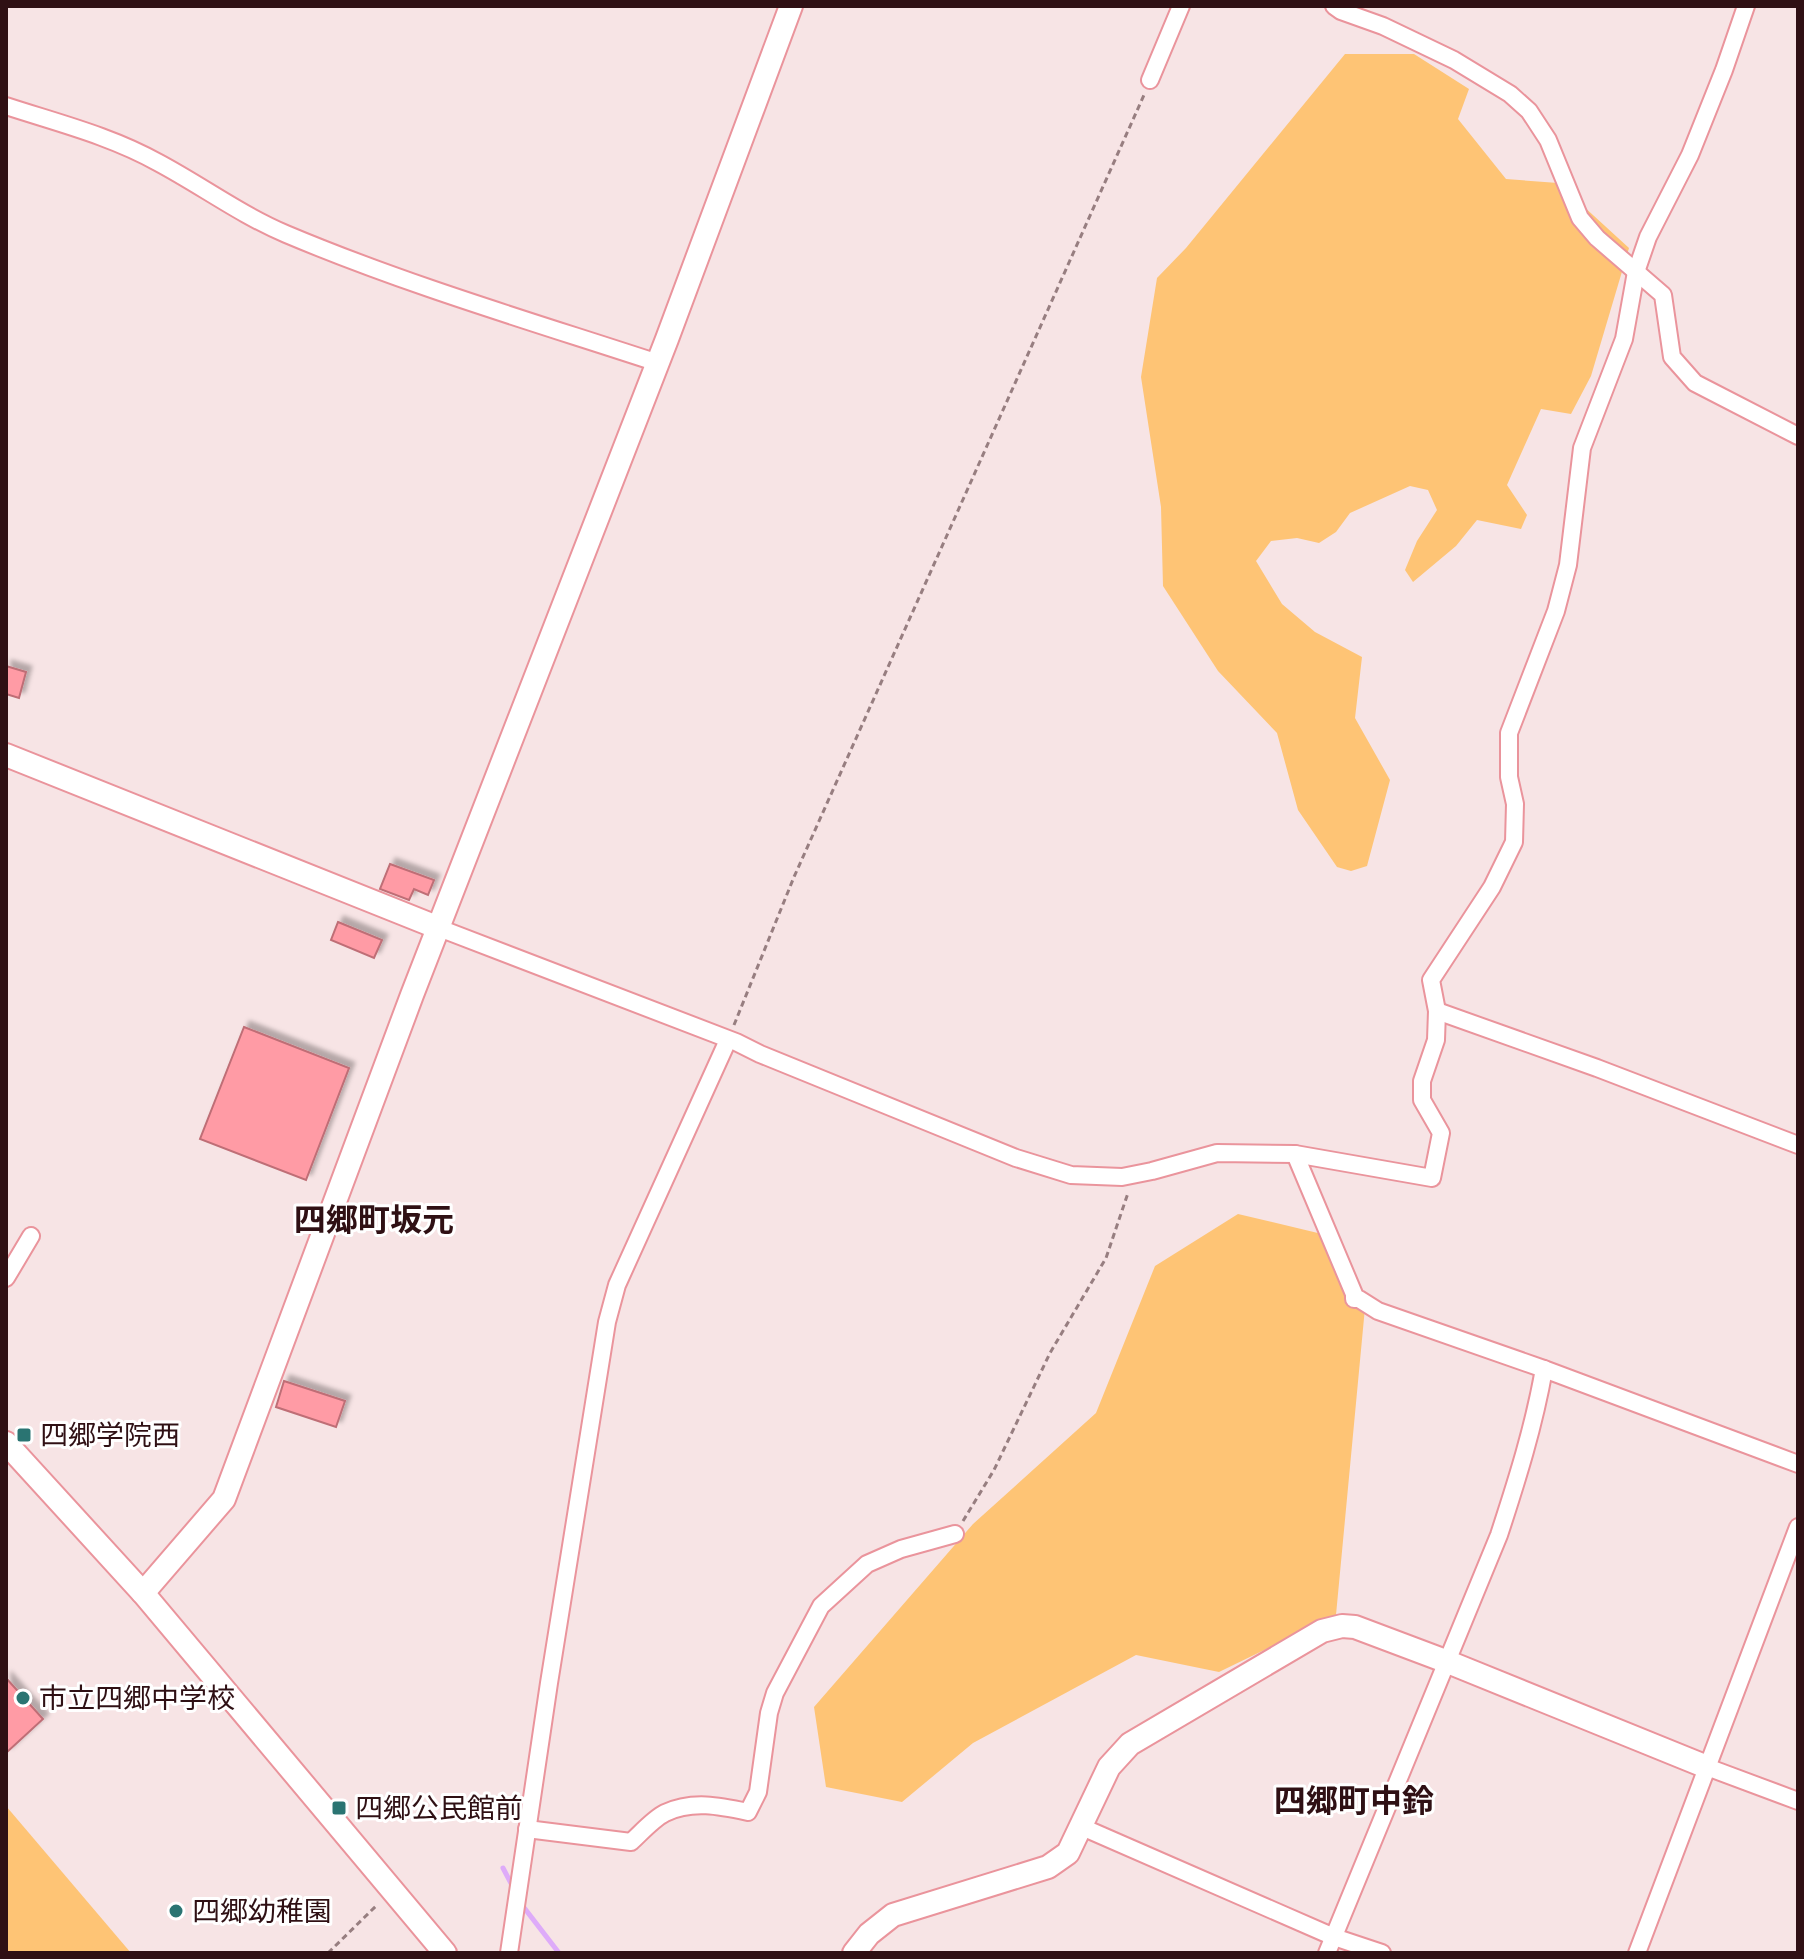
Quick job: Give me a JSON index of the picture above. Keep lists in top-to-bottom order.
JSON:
{
  "districts": ["四郷町坂元", "四郷町中鈴"],
  "places": {
    "transit": ["四郷学院西", "四郷公民館前"],
    "other": ["市立四郷中学校", "四郷幼稚園"]
  }
}
